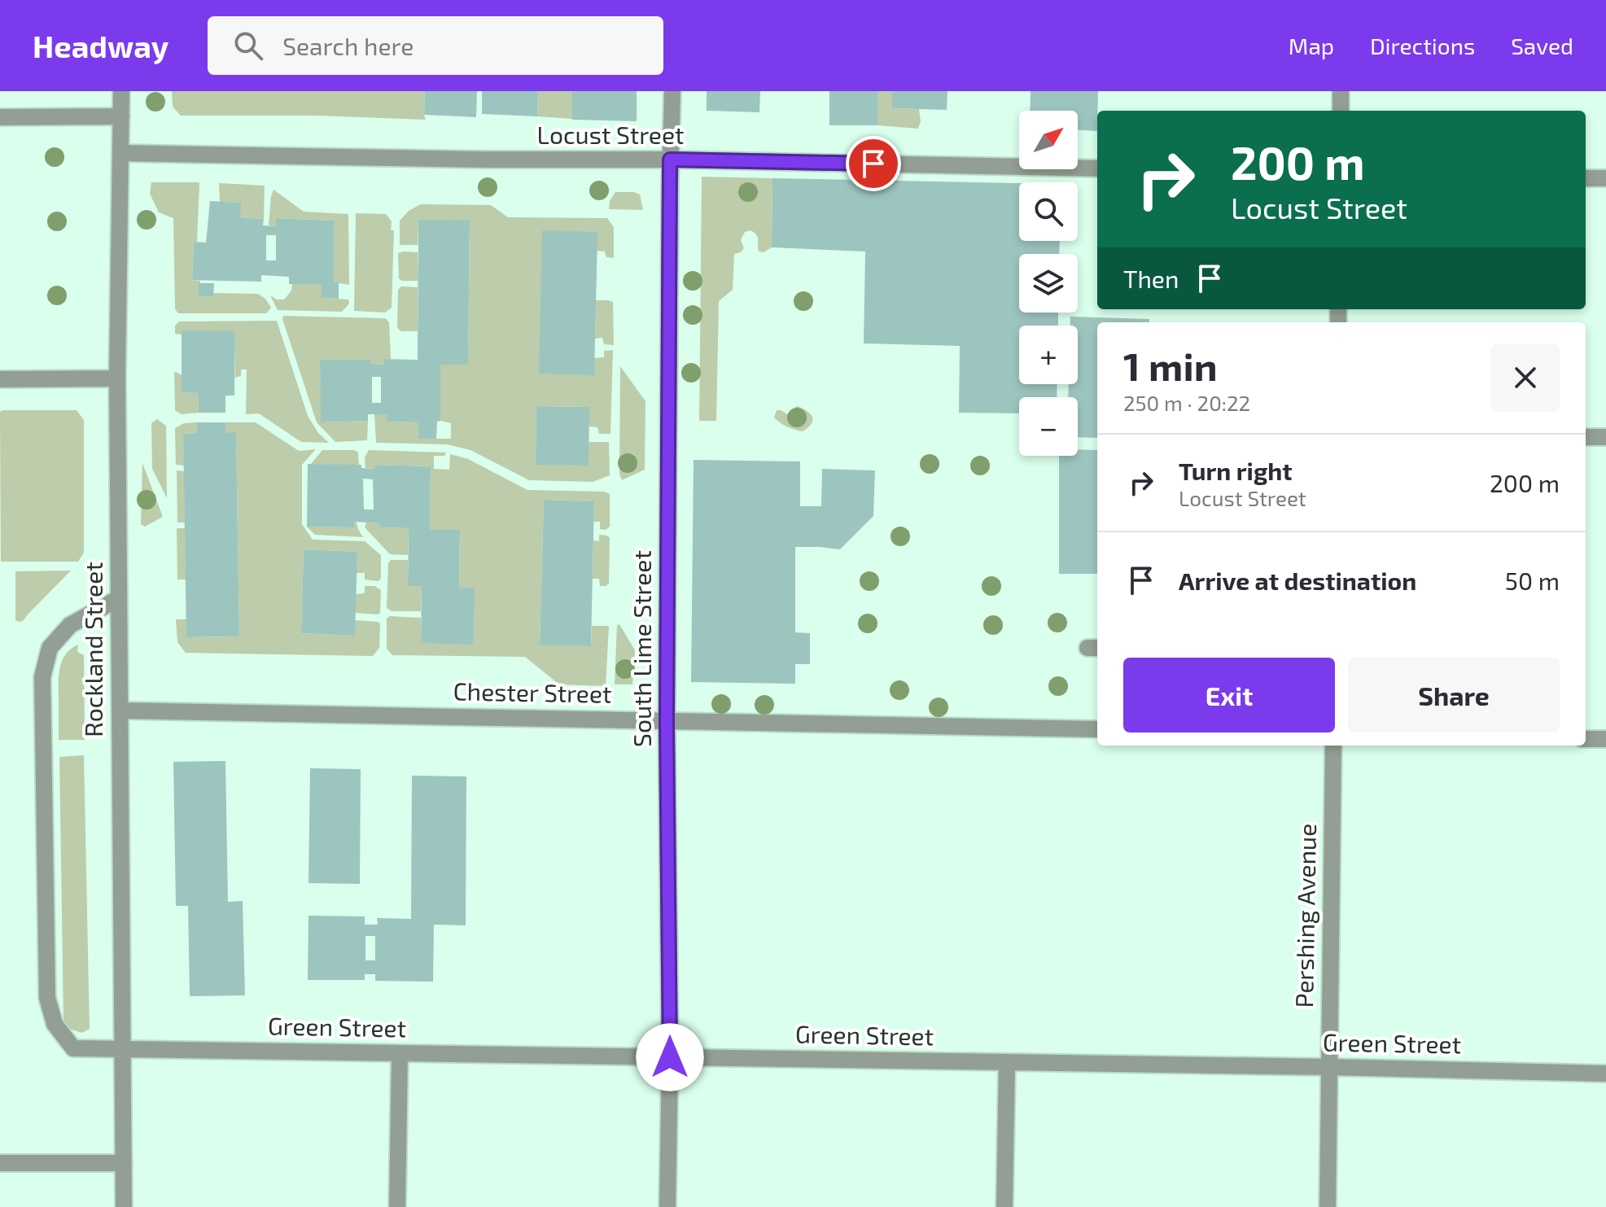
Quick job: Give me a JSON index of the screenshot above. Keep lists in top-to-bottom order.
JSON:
{
  "streets": {
    "street": [
      "Locust Street",
      "South Lime Street",
      "Rockland Street",
      "Chester Street",
      "Pershing Avenue",
      "Green Street"
    ]
  },
  "crossings": [
    ["Locust Street", "South Lime Street"],
    ["Locust Street", "Rockland Street"],
    ["South Lime Street", "Chester Street"],
    ["South Lime Street", "Green Street"],
    ["Rockland Street", "Chester Street"],
    ["Rockland Street", "Green Street"],
    ["Pershing Avenue", "Green Street"]
  ],
  "north": "top right",
  "page": {
    "header": "Headway",
    "search": "Search here",
    "nav": ["Map", "Directions", "Saved"],
    "map_buttons": ["+", "−"],
    "turn": ["200 m", "Locust Street"],
    "then": "Then",
    "heading": ["1 min", "250 m · 20:22"],
    "list": [
      {
        "name": "Turn right",
        "note": "Locust Street",
        "value": "200 m"
      },
      {
        "name": "Arrive at destination",
        "value": "50 m"
      }
    ],
    "buttons": ["Exit", "Share"]
  }
}
